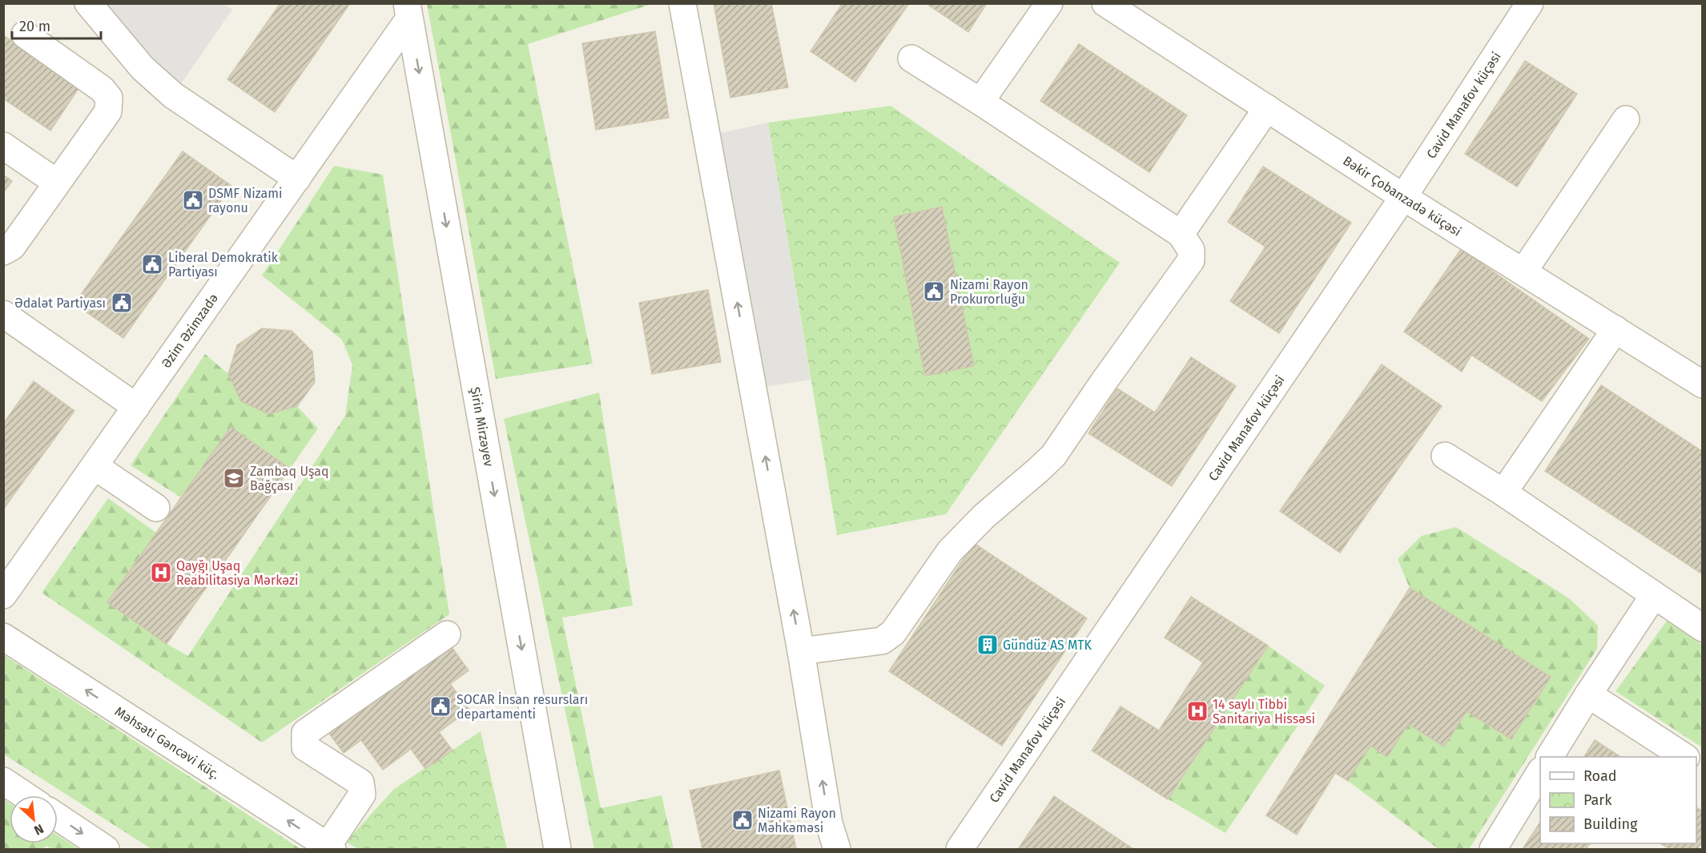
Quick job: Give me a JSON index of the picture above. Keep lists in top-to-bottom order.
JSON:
{
  "streets": {
    "street": [
      "Cavid Manafov küçəsi",
      "Bəkir Çobanzadə küçəsi",
      "Əzim Əzimzadə",
      "Şirin Mirzəyev",
      "Məhsəti Gəncəvi küç."
    ]
  },
  "crossings": [
    ["Cavid Manafov küçəsi", "Bəkir Çobanzadə küçəsi"],
    ["Əzim Əzimzadə", "Şirin Mirzəyev"]
  ],
  "one_way": ["Şirin Mirzəyev"],
  "places": {
    "public building": [
      "DSMF Nizami rayonu",
      "Liberal Demokratik Partiyası",
      "Nizami Rayon Prokurorluğu",
      "Ədalət Partiyası",
      "SOCAR İnsan resursları departamenti",
      "Nizami Rayon Məhkəməsi"
    ],
    "school or university": ["Zambaq Uşaq Bağçası"],
    "hospital": ["Qayğı Uşaq Reabilitasiya Mərkəzi", "14 saylı Tibbi Sanitariya Hissəsi"],
    "building": ["Gündüz AS MTK"]
  },
  "legend": ["Road", "Park", "Building"],
  "scale_bar": "20 m",
  "north": "bottom right"
}
